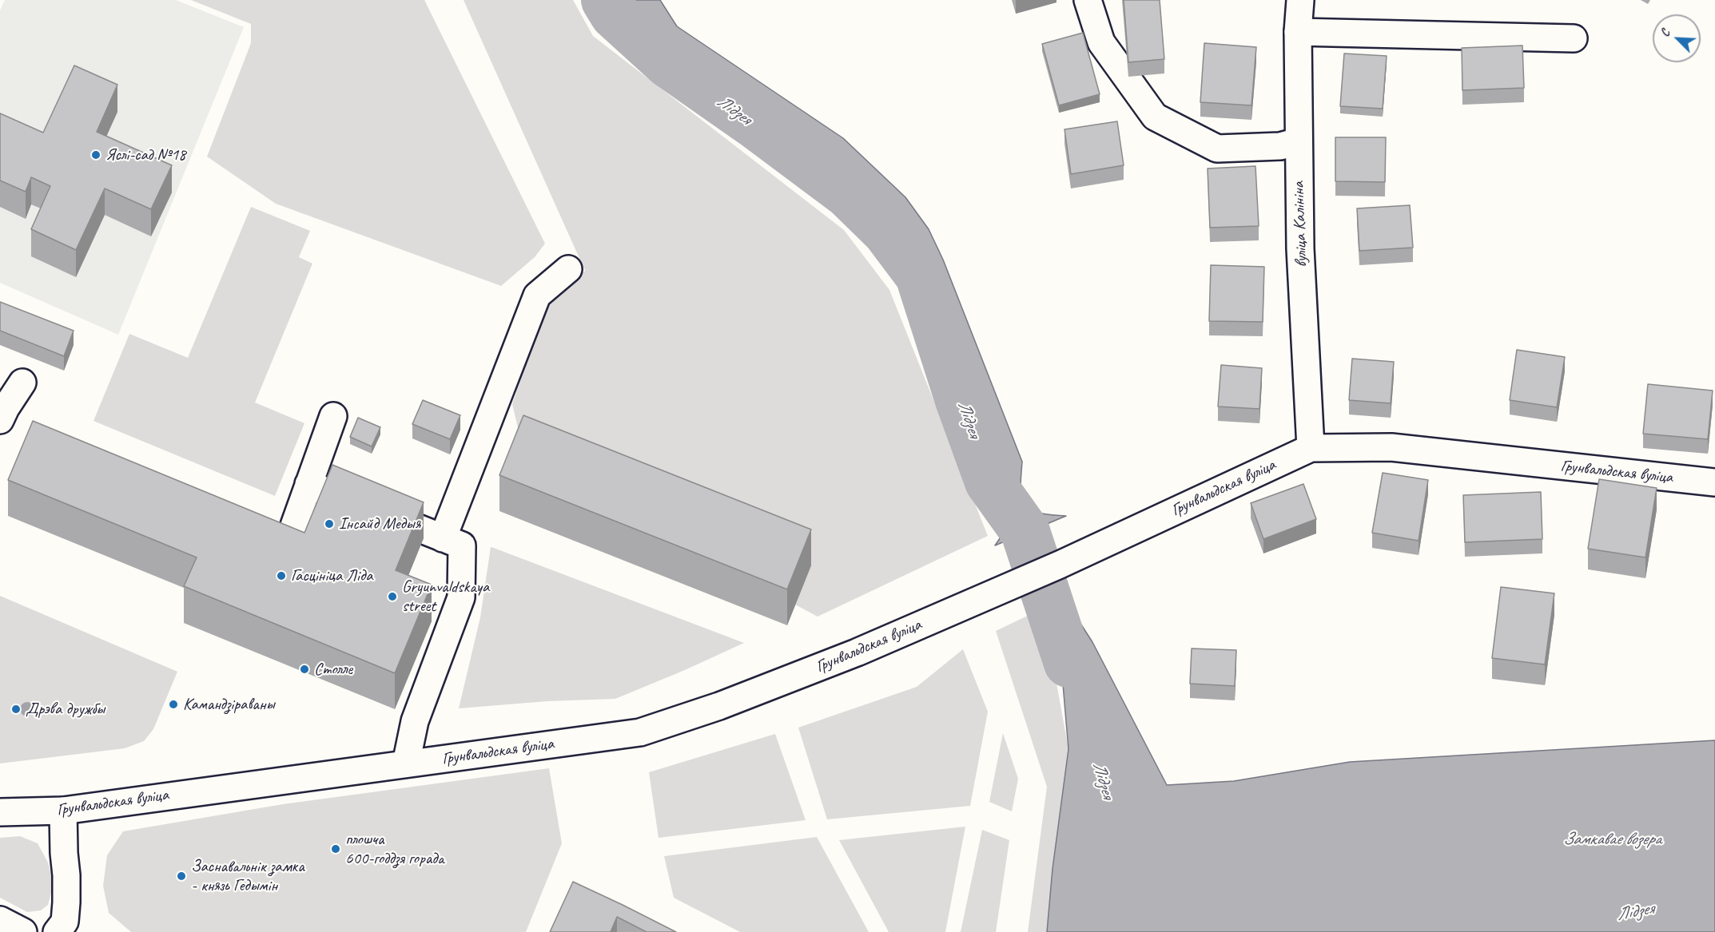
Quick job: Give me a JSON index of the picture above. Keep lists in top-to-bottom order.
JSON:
{
  "streets": {
    "main road": ["вуліца Калініна", "Грунвальдская вуліца"]
  },
  "crossings": [
    ["вуліца Калініна", "Грунвальдская вуліца"]
  ],
  "water": ["Лідзея", "Замкавае возера"],
  "places": [
    "Яслі-сад №18",
    "Інсайд Медыя",
    "Гасцініца Ліда",
    "Gryunvaldskaya street",
    "Столле",
    "Камандзіраваны",
    "Дрэва дружбы",
    "плошча 600-годдзя горада",
    "Заснавальнік замка - князь Гедымін"
  ],
  "north": "top left"
}
